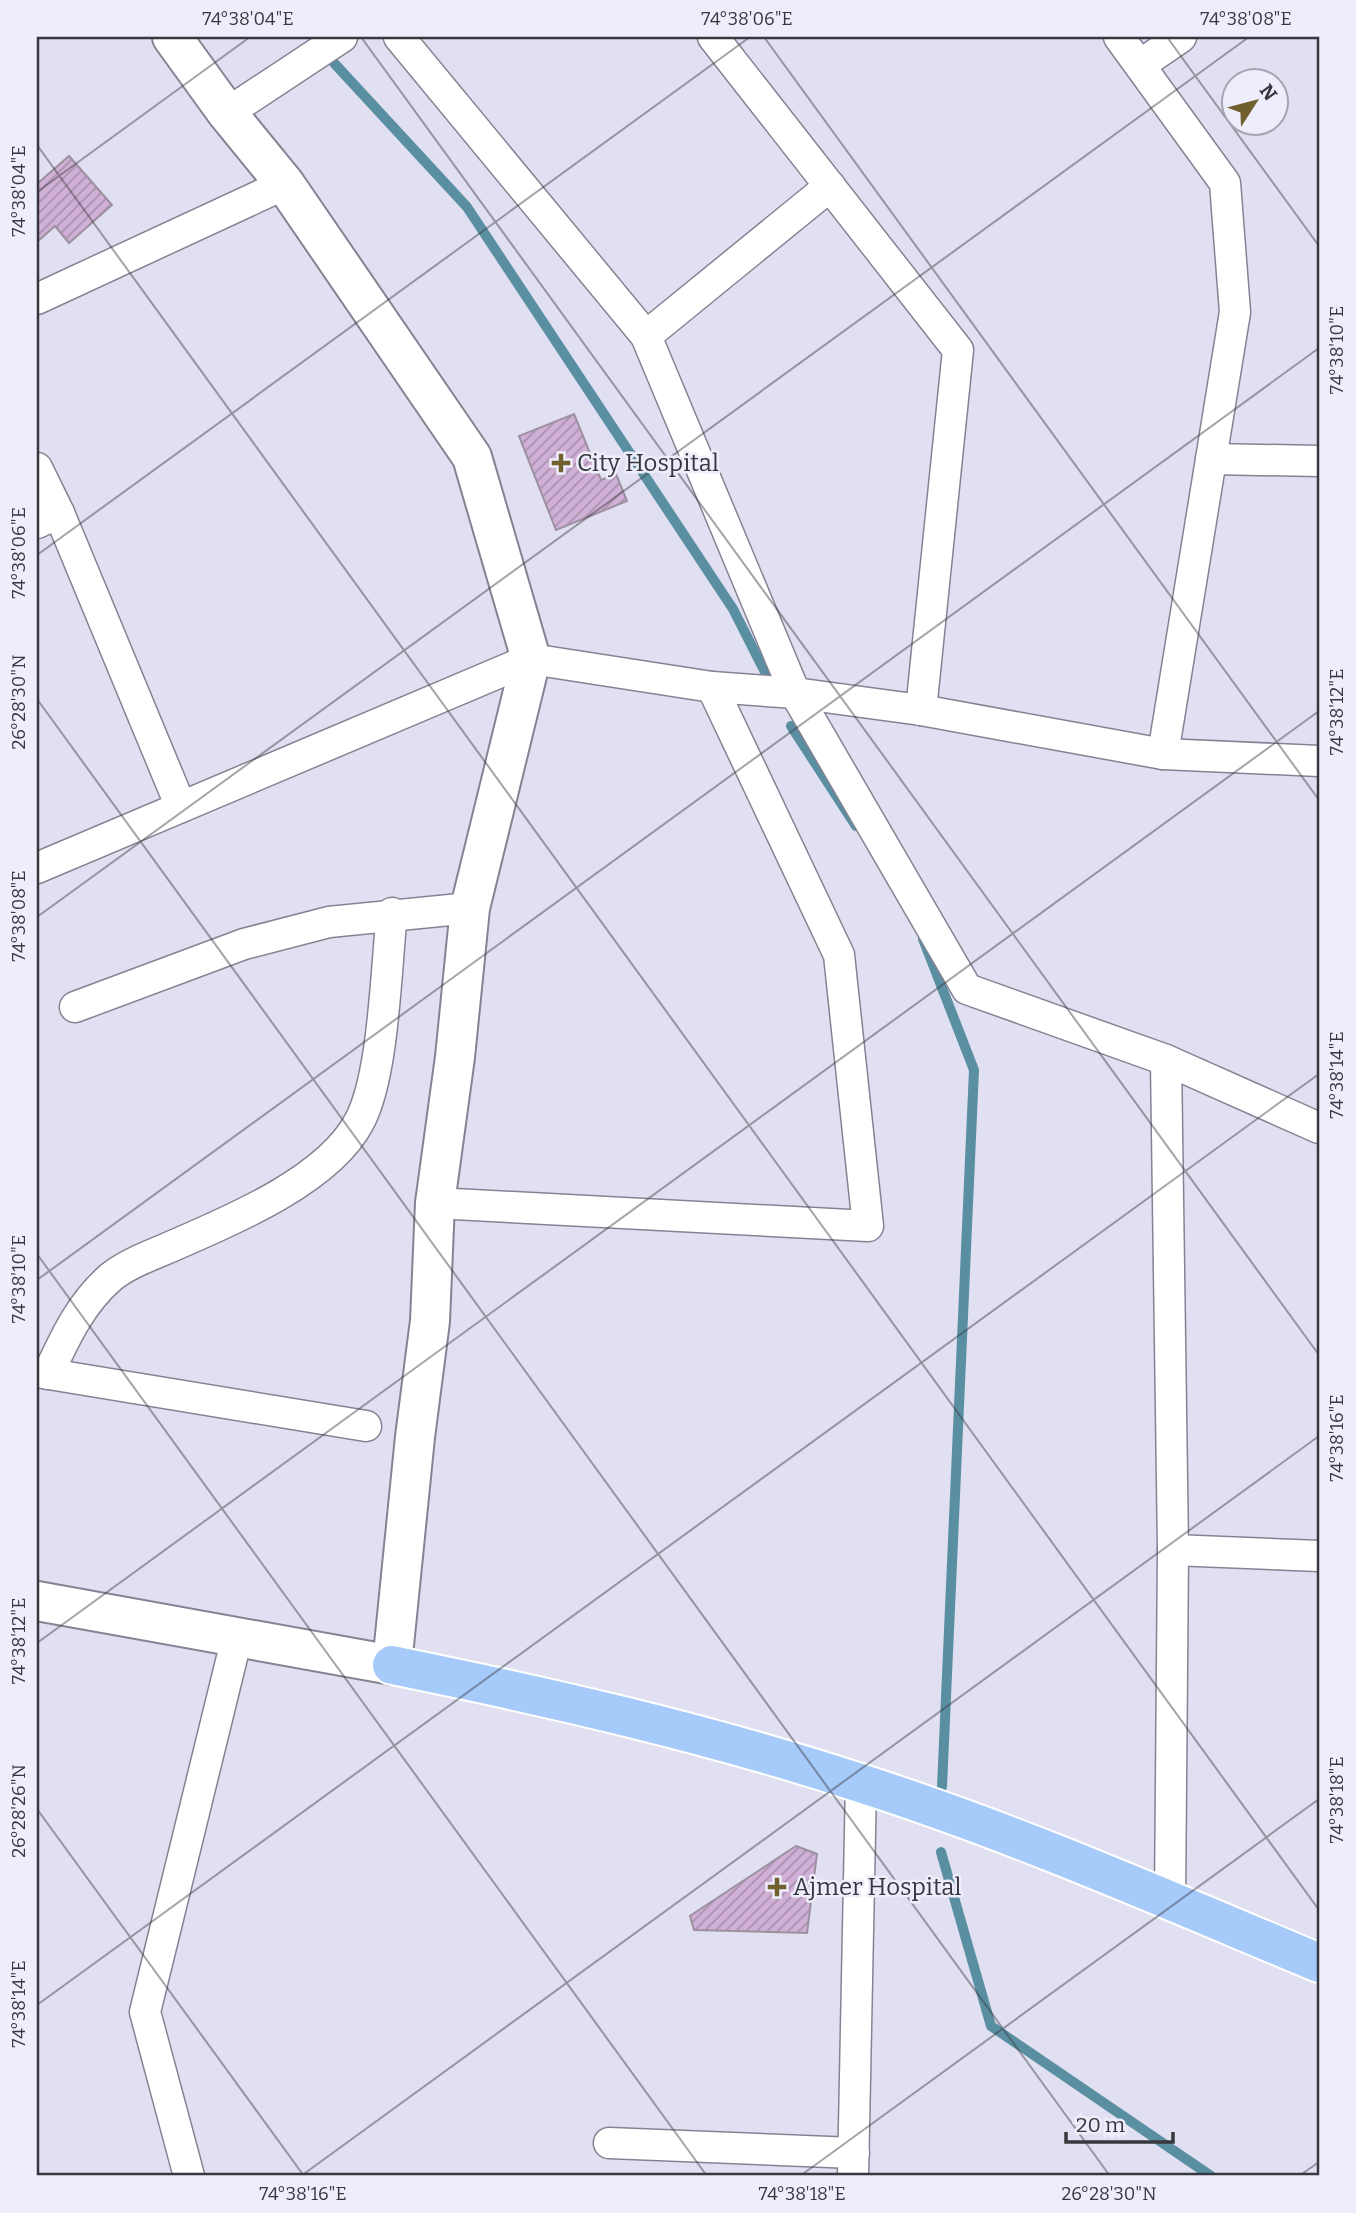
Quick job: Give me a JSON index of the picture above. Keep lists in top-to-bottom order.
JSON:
{
  "places": {
    "health": ["City Hospital", "Ajmer Hospital"]
  },
  "scale_bar": "20 m",
  "north": "top right",
  "coordinates": [
    "74°38'04\"E",
    "74°38'06\"E",
    "74°38'08\"E",
    "74°38'10\"E",
    "26°28'30\"N",
    "74°38'12\"E",
    "74°38'14\"E",
    "74°38'16\"E",
    "74°38'18\"E",
    "26°28'26\"N"
  ]
}
